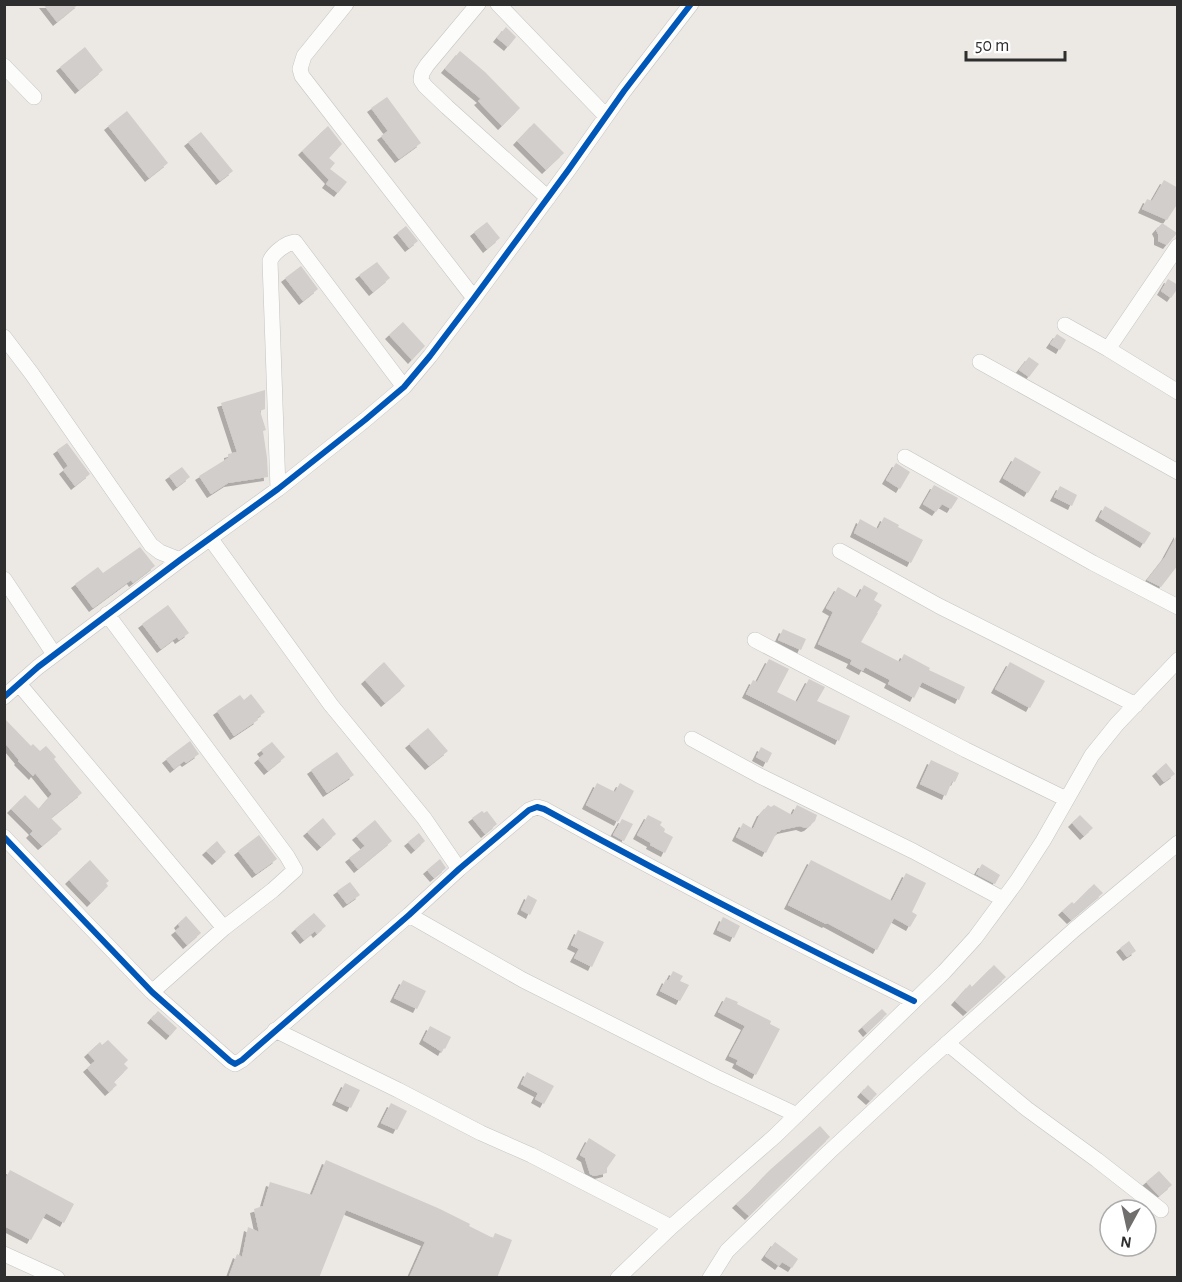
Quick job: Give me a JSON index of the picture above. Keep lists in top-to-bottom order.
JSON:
{
  "scale_bar": "50 m",
  "north": "bottom"
}
